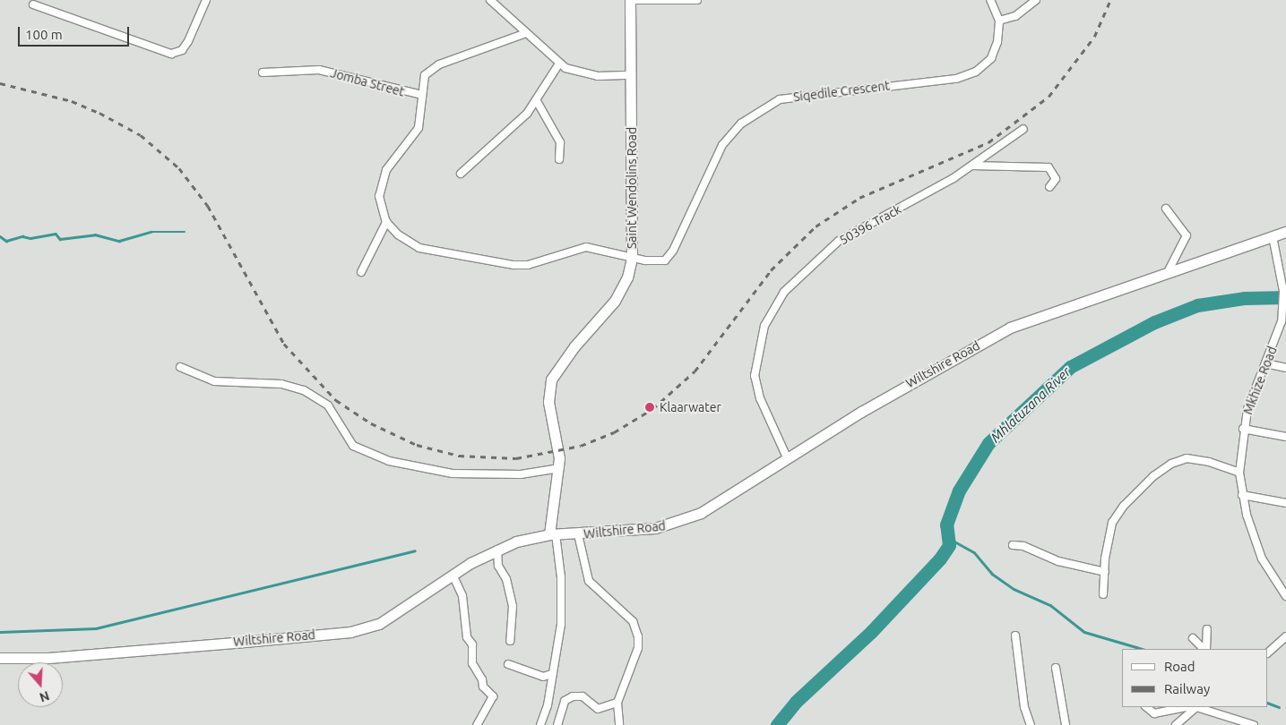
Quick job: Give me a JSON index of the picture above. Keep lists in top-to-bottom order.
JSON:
{
  "streets": {
    "street": [
      "Jomba Street",
      "Siqedile Crescent",
      "Saint Wendolins Road",
      "50396 Track",
      "Wiltshire Road",
      "Mkhize Road"
    ]
  },
  "crossings": [
    ["Siqedile Crescent", "Saint Wendolins Road"],
    ["Saint Wendolins Road", "Wiltshire Road"],
    ["50396 Track", "Wiltshire Road"],
    ["Wiltshire Road", "Mkhize Road"]
  ],
  "water": ["Mhlatuzana River"],
  "places": ["Klaarwater"],
  "legend": ["Road", "Railway"],
  "scale_bar": "100 m",
  "north": "bottom"
}
